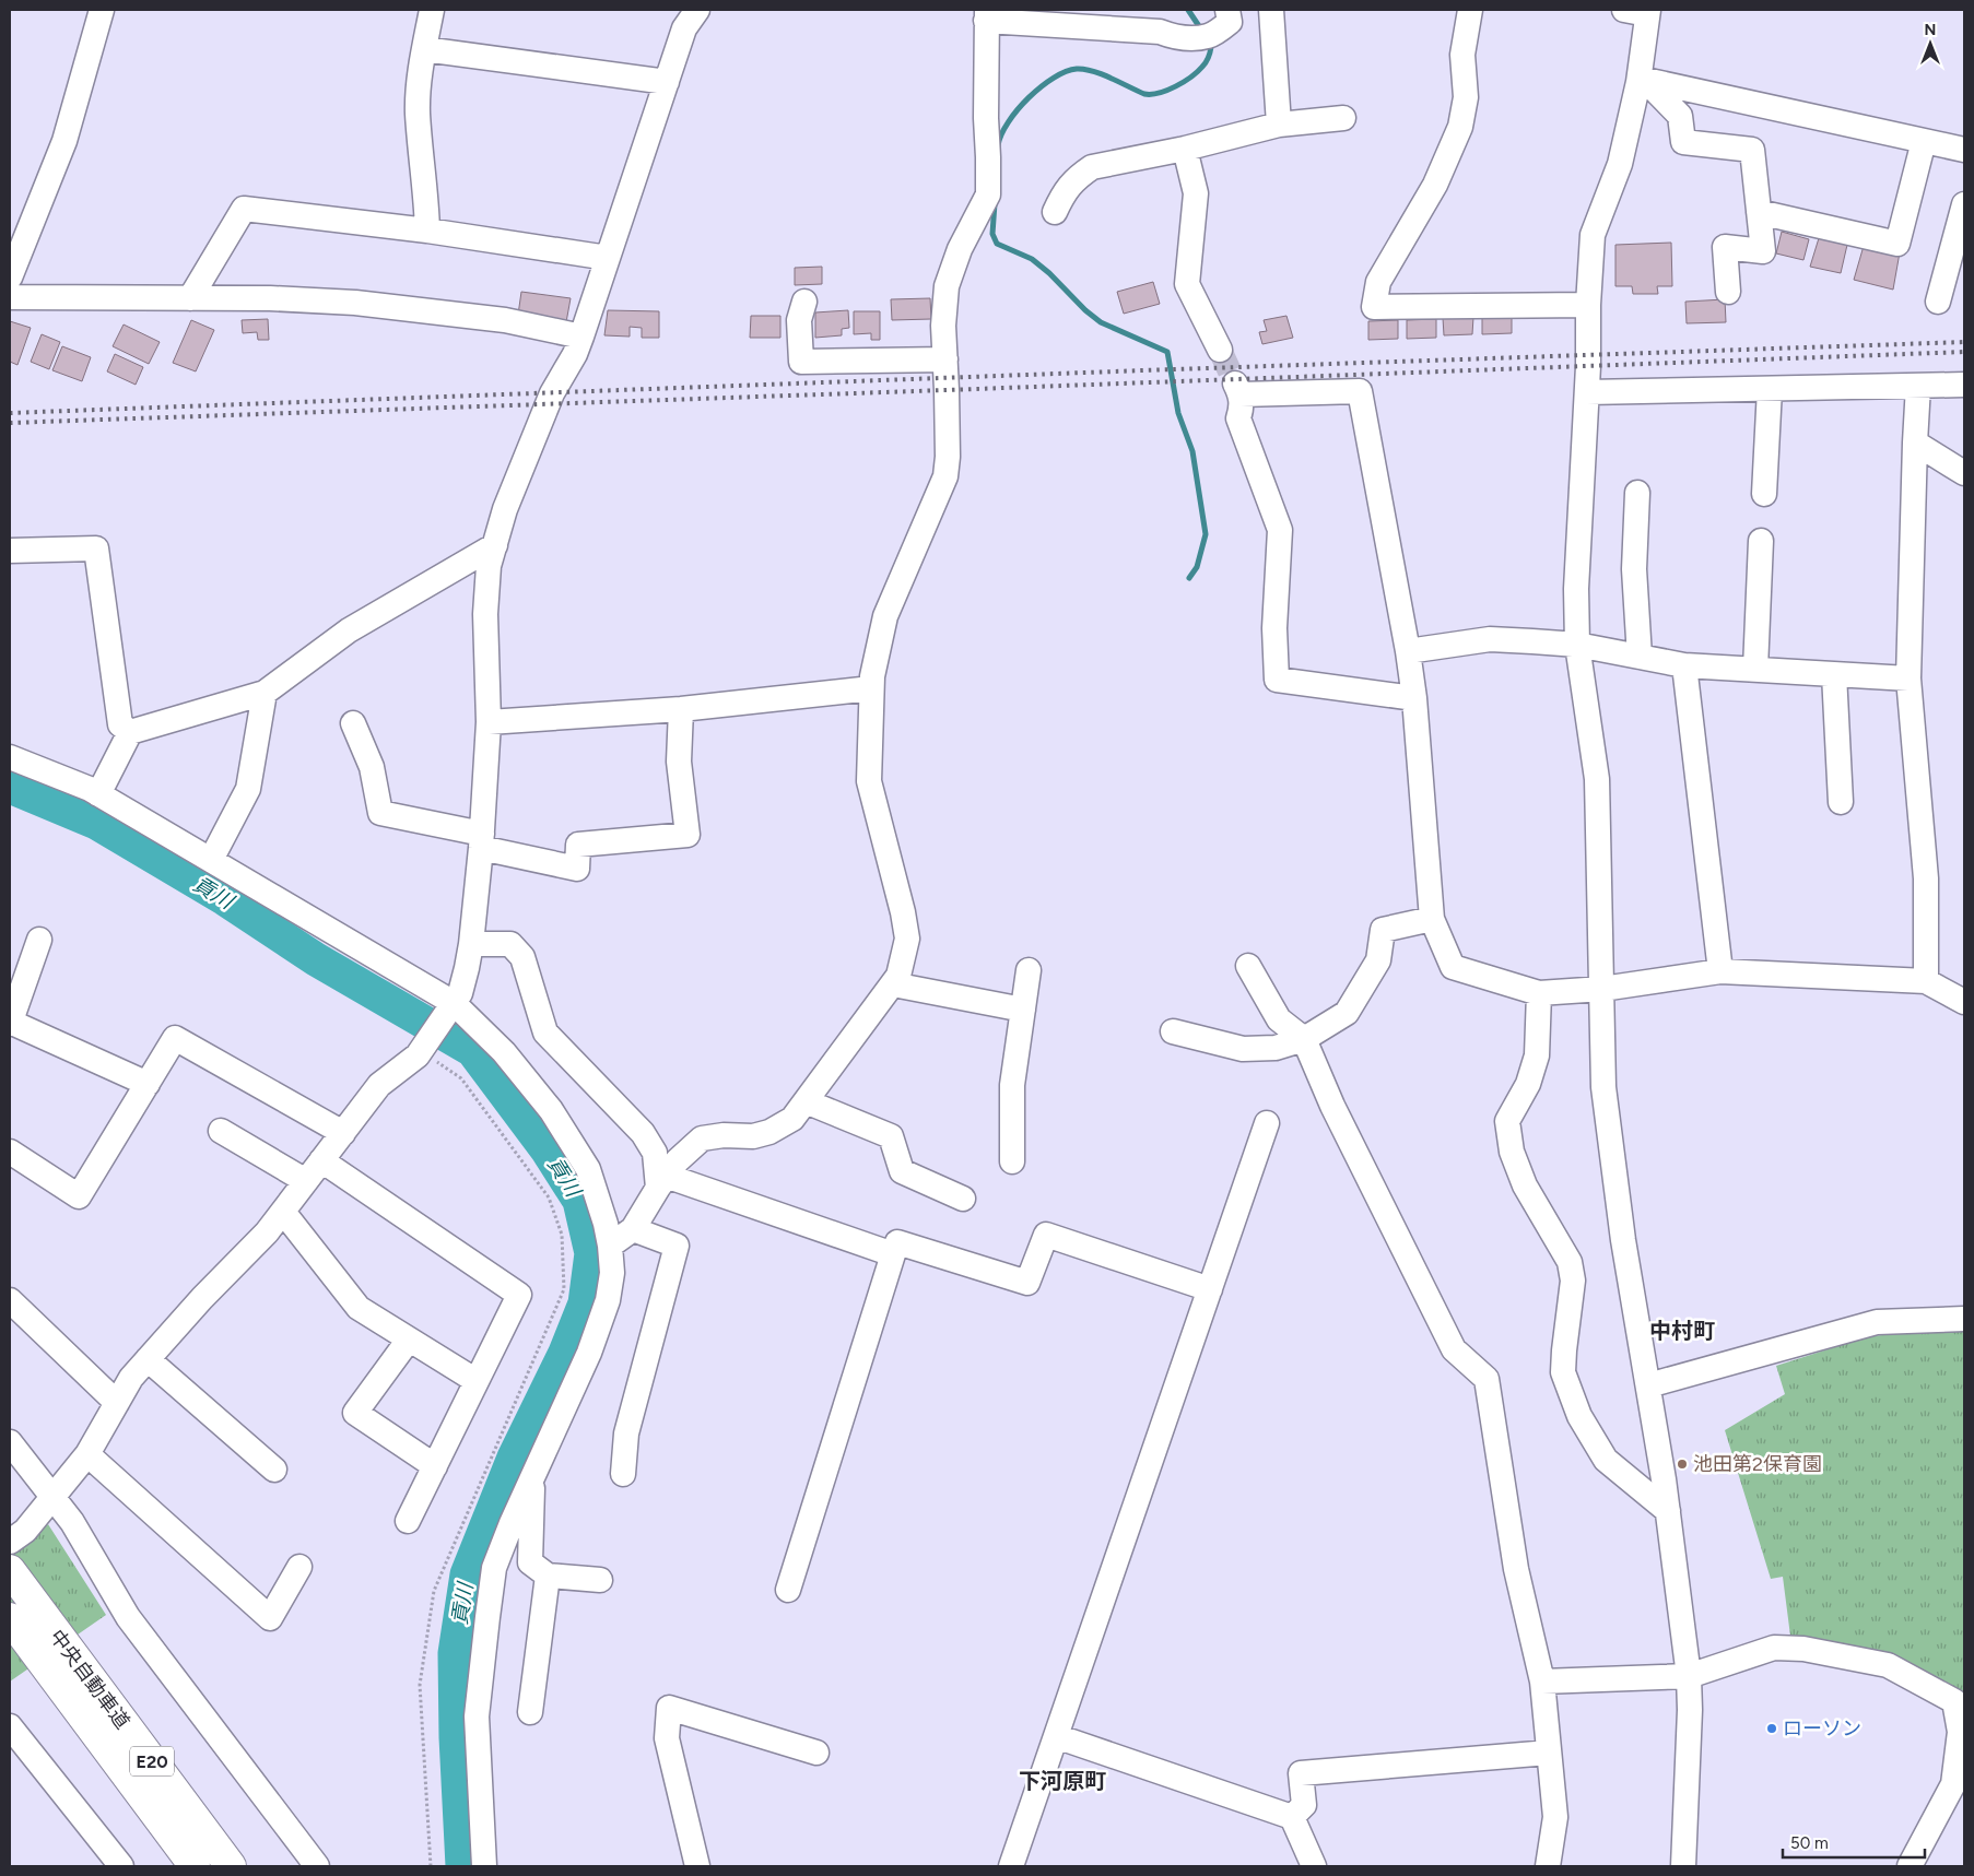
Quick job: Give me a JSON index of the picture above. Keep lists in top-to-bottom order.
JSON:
{
  "streets": {
    "highway": ["中央自動車道", "E20"]
  },
  "districts": ["中村町", "下河原町"],
  "water": ["貢川"],
  "places": ["池田第2保育園", "ローソン"],
  "scale_bar": "50 m",
  "north": "top"
}
